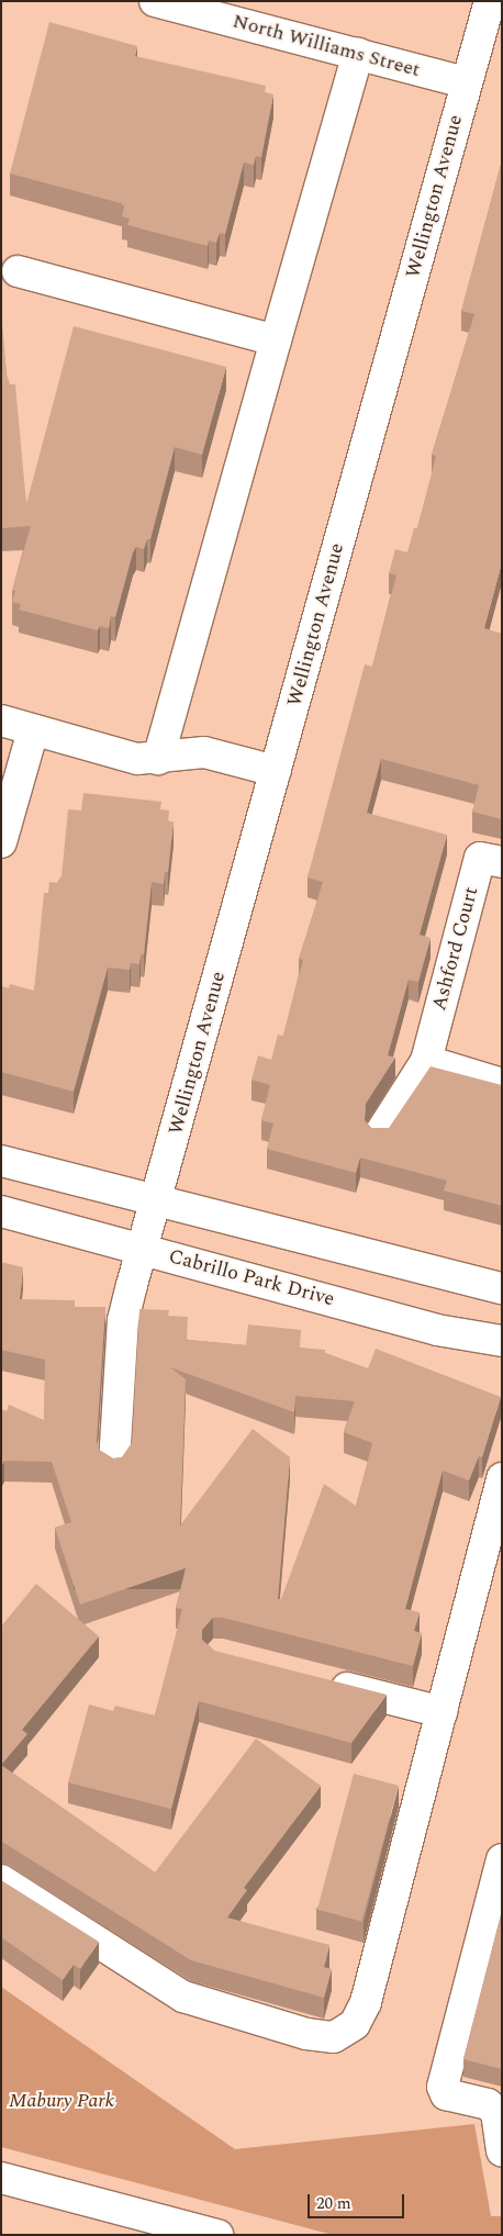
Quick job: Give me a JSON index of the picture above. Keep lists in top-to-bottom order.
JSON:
{
  "streets": {
    "street": [
      "North Williams Street",
      "Wellington Avenue",
      "Ashford Court",
      "Cabrillo Park Drive"
    ]
  },
  "crossings": [
    ["North Williams Street", "Wellington Avenue"],
    ["Wellington Avenue", "Cabrillo Park Drive"]
  ],
  "parks": ["Mabury Park"],
  "scale_bar": "20 m"
}
